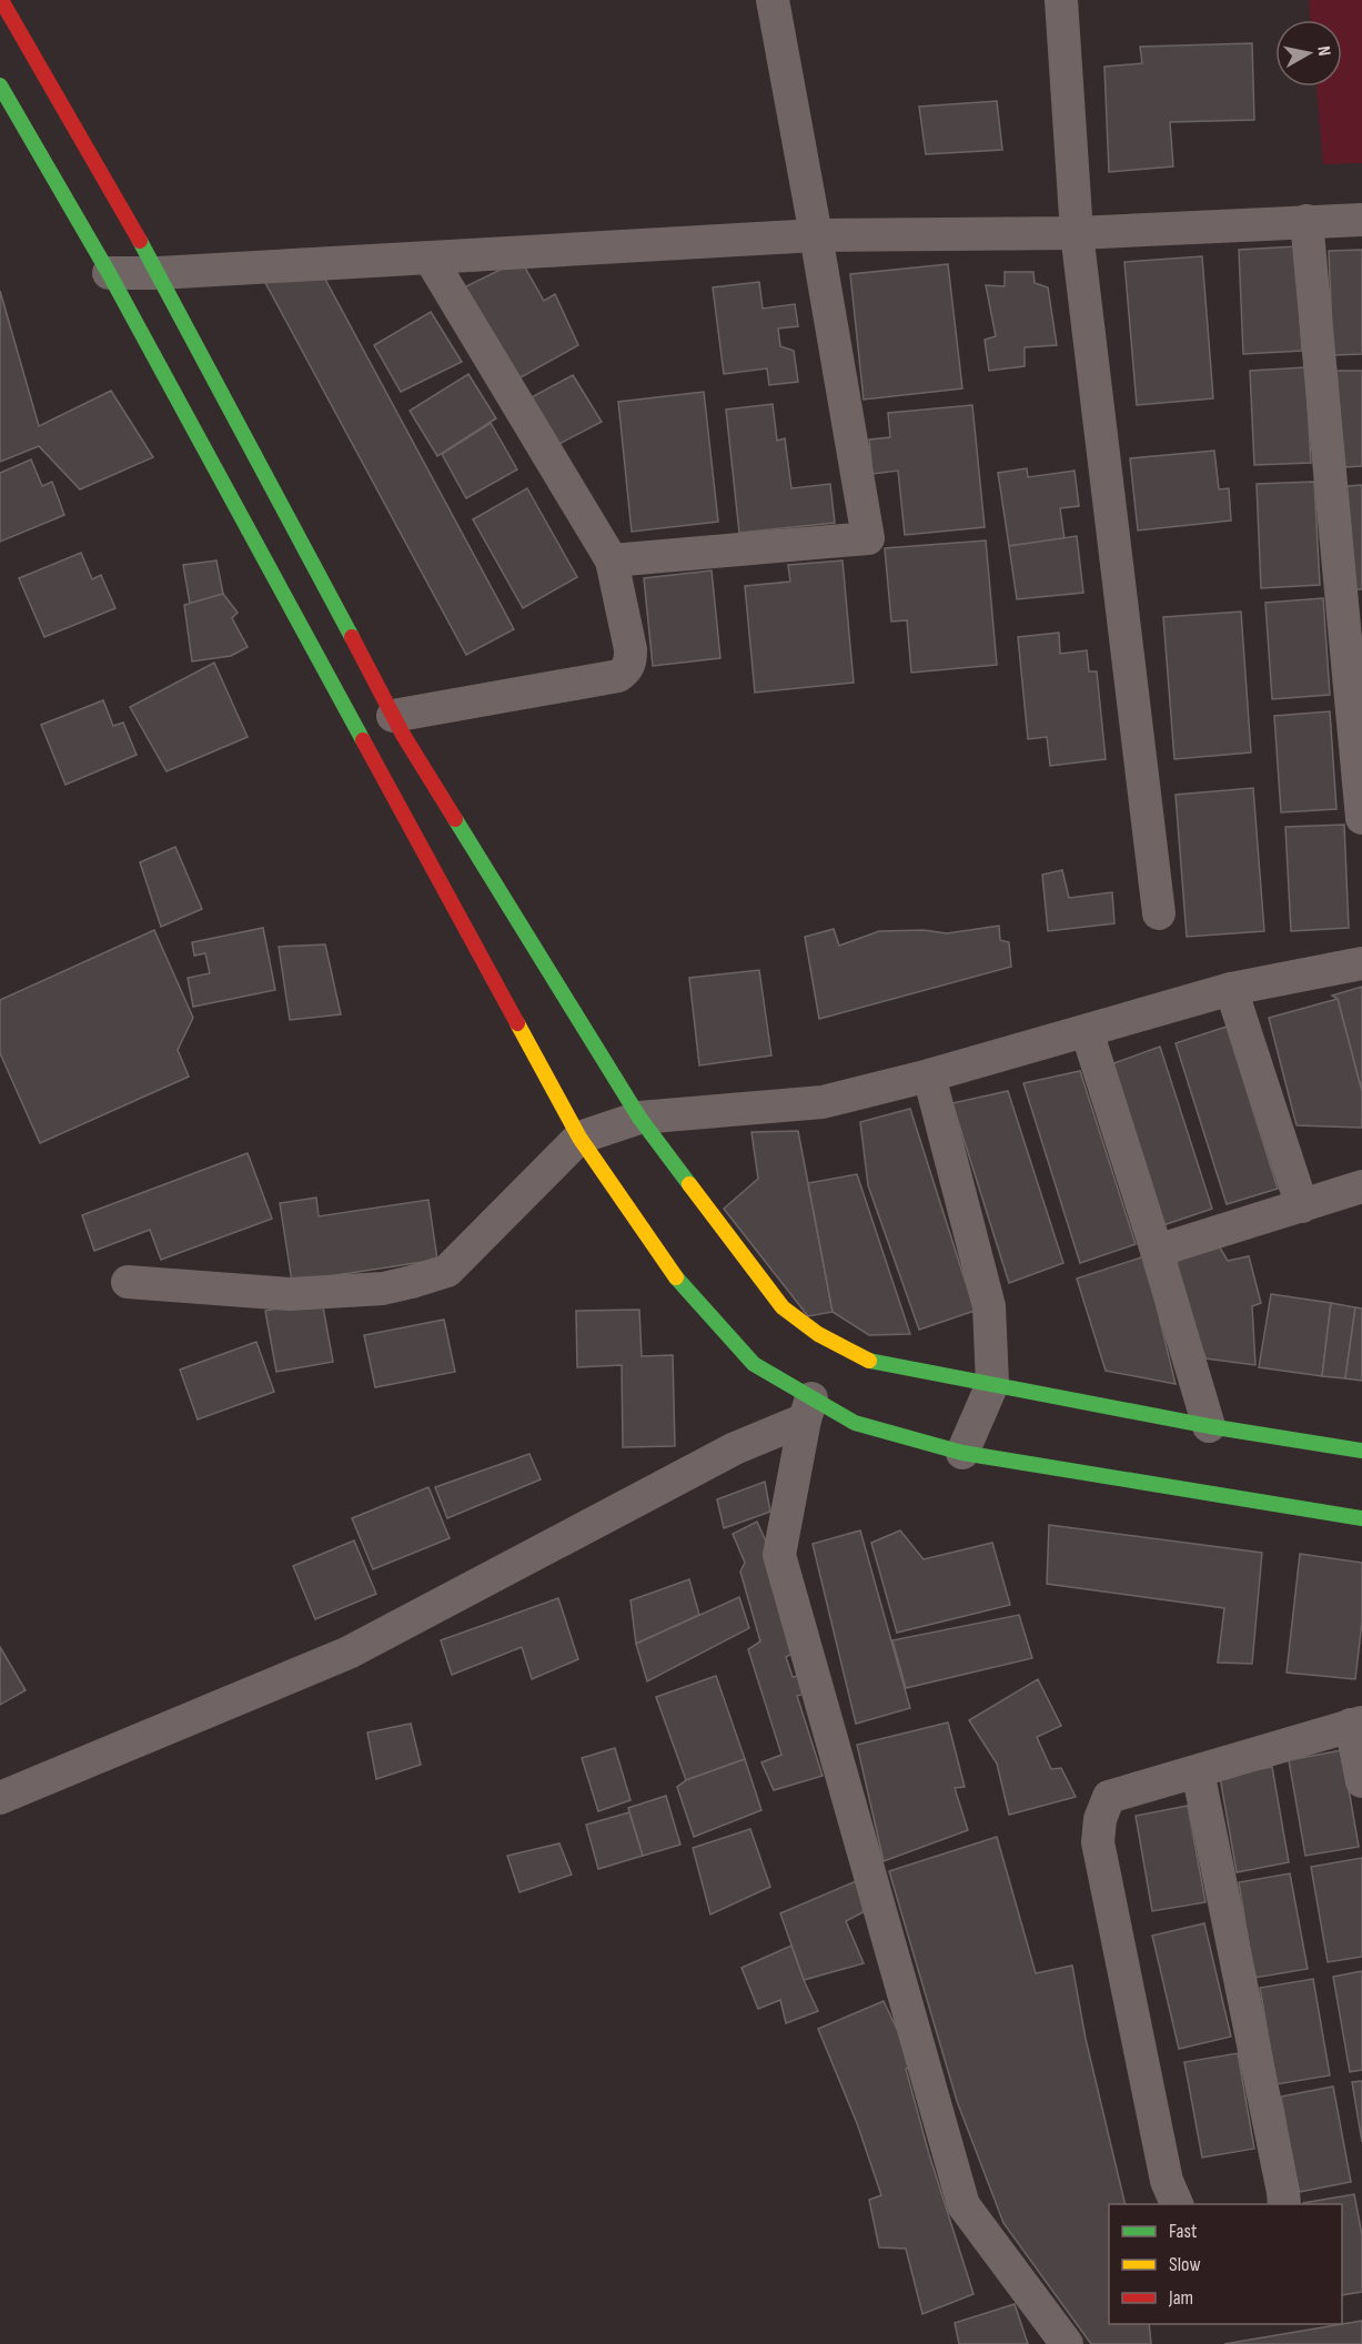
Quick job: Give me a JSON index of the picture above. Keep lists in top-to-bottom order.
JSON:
{
  "legend": ["Fast", "Slow", "Jam"],
  "north": "right"
}
